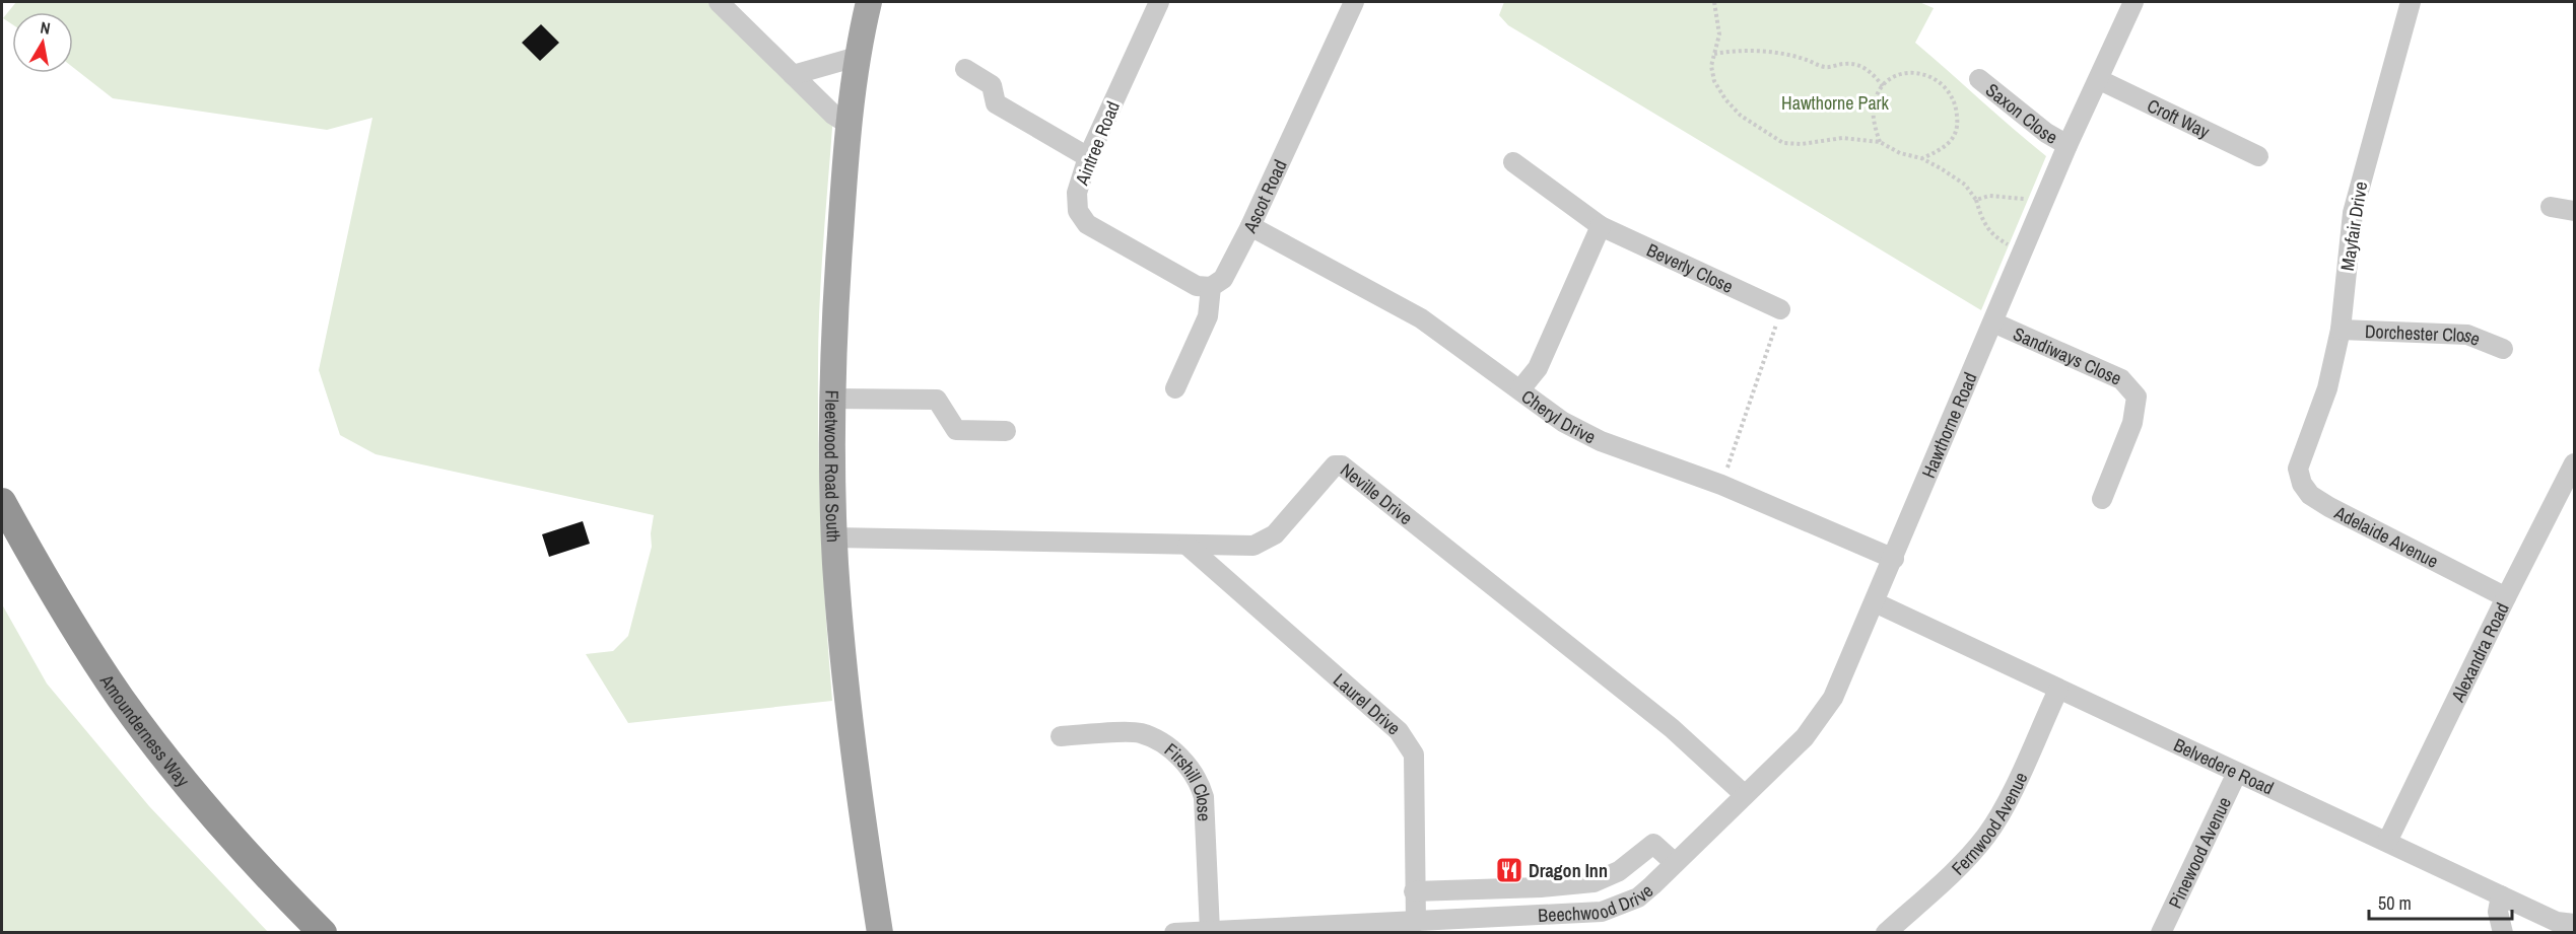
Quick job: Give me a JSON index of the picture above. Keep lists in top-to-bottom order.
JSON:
{
  "streets": {
    "highway": ["Amounderness Way"],
    "main road": ["Fleetwood Road South"],
    "street": [
      "Saxon Close",
      "Croft Way",
      "Aintree Road",
      "Ascot Road",
      "Mayfair Drive",
      "Beverly Close",
      "Dorchester Close",
      "Sandiways Close",
      "Cheryl Drive",
      "Hawthorne Road",
      "Neville Drive",
      "Adelaide Avenue",
      "Alexandra Road",
      "Laurel Drive",
      "Belvedere Road",
      "Firshill Close",
      "Fernwood Avenue",
      "Pinewood Avenue",
      "Beechwood Drive"
    ]
  },
  "crossings": [
    ["Saxon Close", "Hawthorne Road"],
    ["Croft Way", "Hawthorne Road"],
    ["Aintree Road", "Ascot Road"],
    ["Ascot Road", "Cheryl Drive"],
    ["Mayfair Drive", "Dorchester Close"],
    ["Mayfair Drive", "Adelaide Avenue"],
    ["Sandiways Close", "Hawthorne Road"],
    ["Cheryl Drive", "Hawthorne Road"],
    ["Hawthorne Road", "Neville Drive"],
    ["Hawthorne Road", "Belvedere Road"],
    ["Hawthorne Road", "Beechwood Drive"],
    ["Fleetwood Road South", "Neville Drive"],
    ["Neville Drive", "Laurel Drive"],
    ["Adelaide Avenue", "Alexandra Road"],
    ["Alexandra Road", "Belvedere Road"],
    ["Laurel Drive", "Beechwood Drive"],
    ["Belvedere Road", "Fernwood Avenue"],
    ["Belvedere Road", "Pinewood Avenue"],
    ["Firshill Close", "Beechwood Drive"]
  ],
  "parks": ["Hawthorne Park"],
  "places": {
    "restaurant": ["Dragon Inn"]
  },
  "scale_bar": "50 m",
  "north": "top"
}
